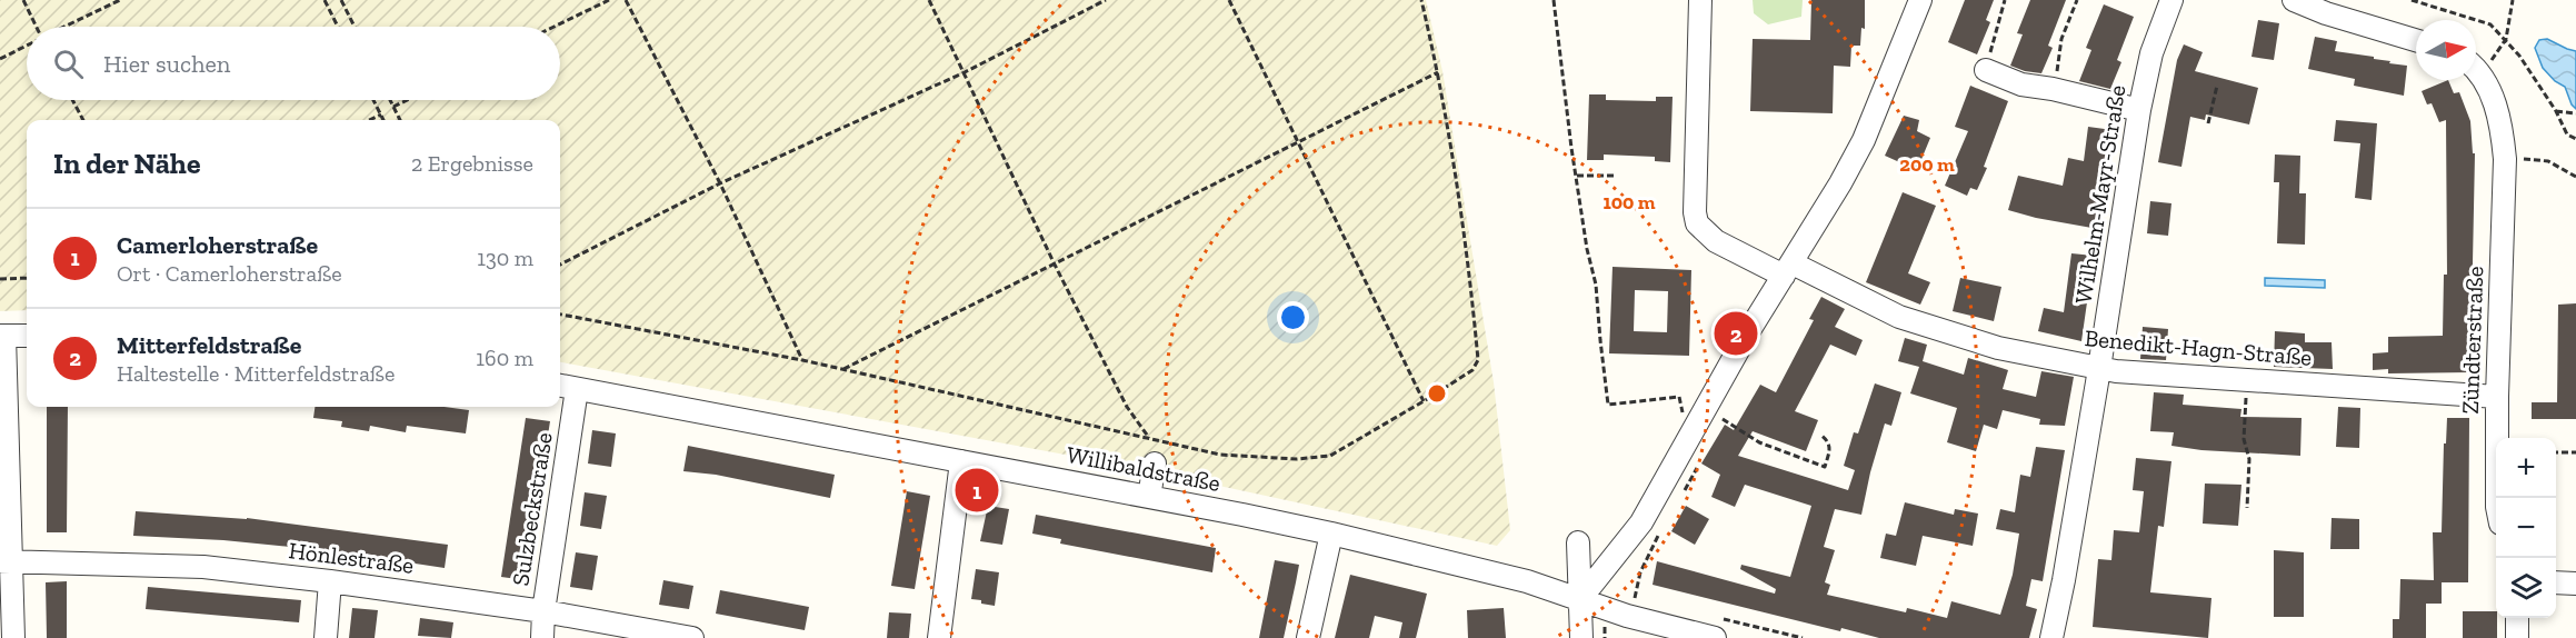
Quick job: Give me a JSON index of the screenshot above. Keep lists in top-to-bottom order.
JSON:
{
  "streets": {
    "street": [
      "Wilhelm-Mayr-Straße",
      "Zündterstraße",
      "Benedikt-Hagn-Straße",
      "Willibaldstraße",
      "Sulzbeckstraße",
      "Hönlestraße"
    ]
  },
  "crossings": [
    ["Wilhelm-Mayr-Straße", "Benedikt-Hagn-Straße"],
    ["Zündterstraße", "Benedikt-Hagn-Straße"],
    ["Willibaldstraße", "Sulzbeckstraße"],
    ["Sulzbeckstraße", "Hönlestraße"]
  ],
  "north": "right",
  "page": {
    "search": "Hier suchen",
    "heading": ["In der Nähe", "2 Ergebnisse"],
    "list": [
      {
        "mark": "1",
        "name": "Camerloherstraße",
        "note": "Ort · Camerloherstraße",
        "value": "130 m"
      },
      {
        "mark": "2",
        "name": "Mitterfeldstraße",
        "note": "Haltestelle · Mitterfeldstraße",
        "value": "160 m"
      }
    ],
    "pins": ["2", "1"],
    "map_buttons": ["+", "−"]
  },
  "rings": ["200 m", "100 m"]
}
